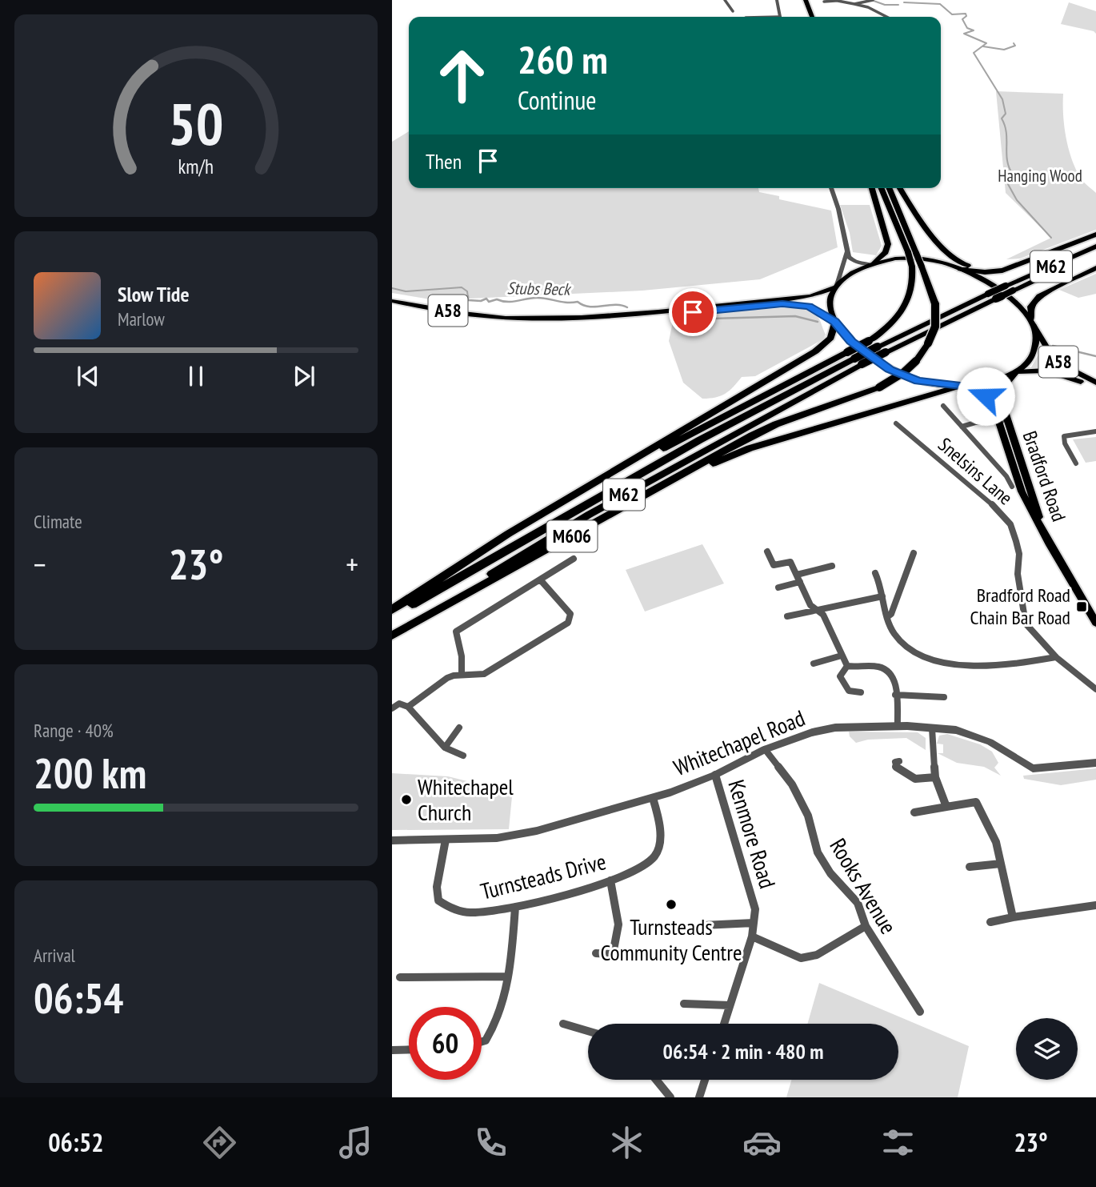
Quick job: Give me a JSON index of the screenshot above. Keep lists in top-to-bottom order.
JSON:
{
  "streets": {
    "highway": ["M62", "M606"],
    "main road": ["A58", "Bradford Road"],
    "street": [
      "Snelsins Lane",
      "Whitechapel Road",
      "Kenmore Road",
      "Turnsteads Drive",
      "Rooks Avenue"
    ]
  },
  "crossings": [
    ["M62", "M606"],
    ["A58", "Bradford Road"],
    ["Whitechapel Road", "Kenmore Road"],
    ["Whitechapel Road", "Turnsteads Drive"],
    ["Whitechapel Road", "Rooks Avenue"]
  ],
  "water": ["Stubs Beck"],
  "parks": ["Hanging Wood"],
  "places": {
    "transit": ["Bradford Road Chain Bar Road"],
    "other": ["Whitechapel Church", "Turnsteads Community Centre"]
  },
  "page": {
    "turn": ["260 m", "Continue"],
    "then": "Then",
    "song": ["Slow Tide", "Marlow"],
    "tile": [
      "Climate",
      ["Range · 40%", "200 km"],
      ["Arrival", "06:54"]
    ],
    "heat": ["−", "23°", "+"],
    "limit": "60",
    "trip": "06:54 · 2 min · 480 m",
    "tabs": ["06:52", "23°"],
    "gauge": ["50", "km/h"]
  }
}
